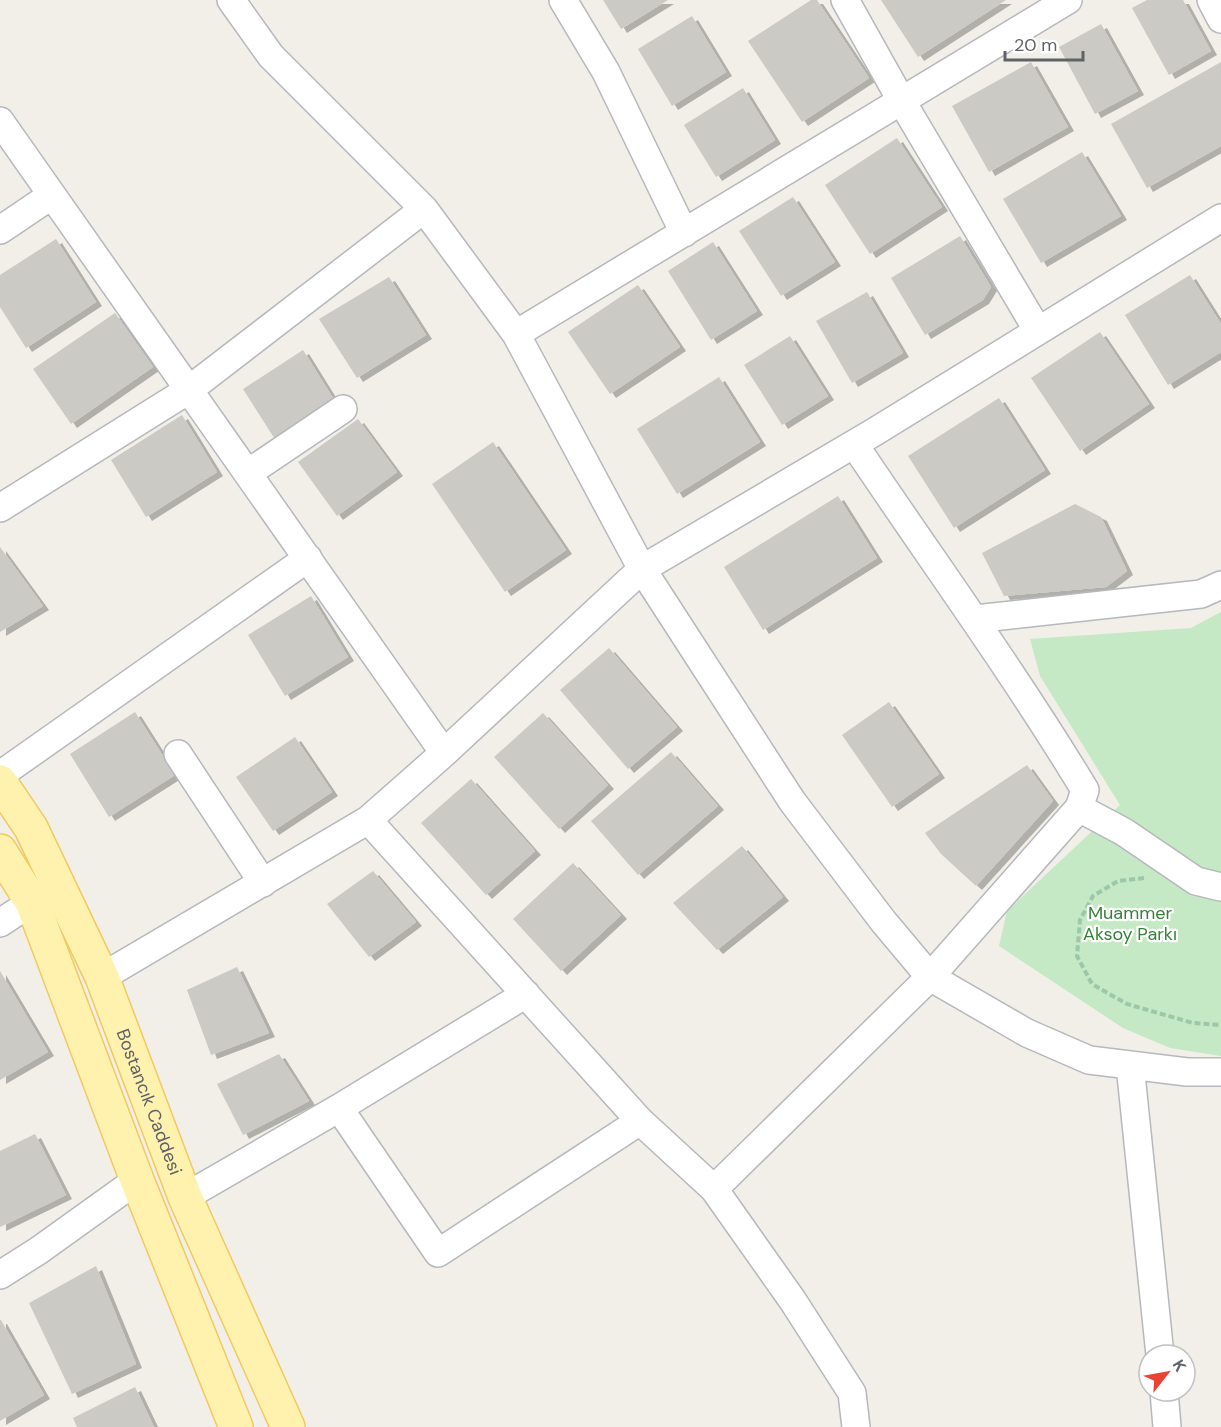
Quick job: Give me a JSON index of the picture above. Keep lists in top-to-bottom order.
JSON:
{
  "streets": {
    "main road": ["Bostancık Caddesi"]
  },
  "parks": ["Muammer Aksoy Parkı"],
  "scale_bar": "20 m",
  "north": "top right"
}
